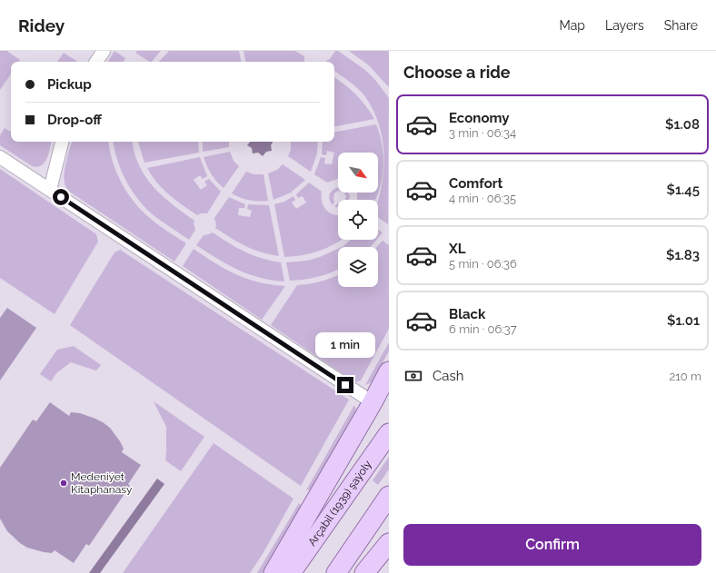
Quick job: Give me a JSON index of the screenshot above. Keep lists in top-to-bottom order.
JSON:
{
  "streets": {
    "main road": ["Arçabil (1939) şaýoly"]
  },
  "places": ["Medeniýet Kitaphanasy"],
  "north": "bottom right",
  "page": {
    "header": "Ridey",
    "nav": ["Map", "Layers", "Share"],
    "heading": "Choose a ride",
    "banner": ["Pickup", "Drop-off"],
    "list": [
      {
        "name": "Economy",
        "note": "3 min · 06:34",
        "value": "$1.08"
      },
      {
        "name": "Comfort",
        "note": "4 min · 06:35",
        "value": "$1.45"
      },
      {
        "name": "XL",
        "note": "5 min · 06:36",
        "value": "$1.83"
      },
      {
        "name": "Black",
        "note": "6 min · 06:37",
        "value": "$1.01"
      }
    ],
    "bubble": "1 min",
    "pay": ["Cash", "210 m"],
    "buttons": "Confirm"
  }
}
